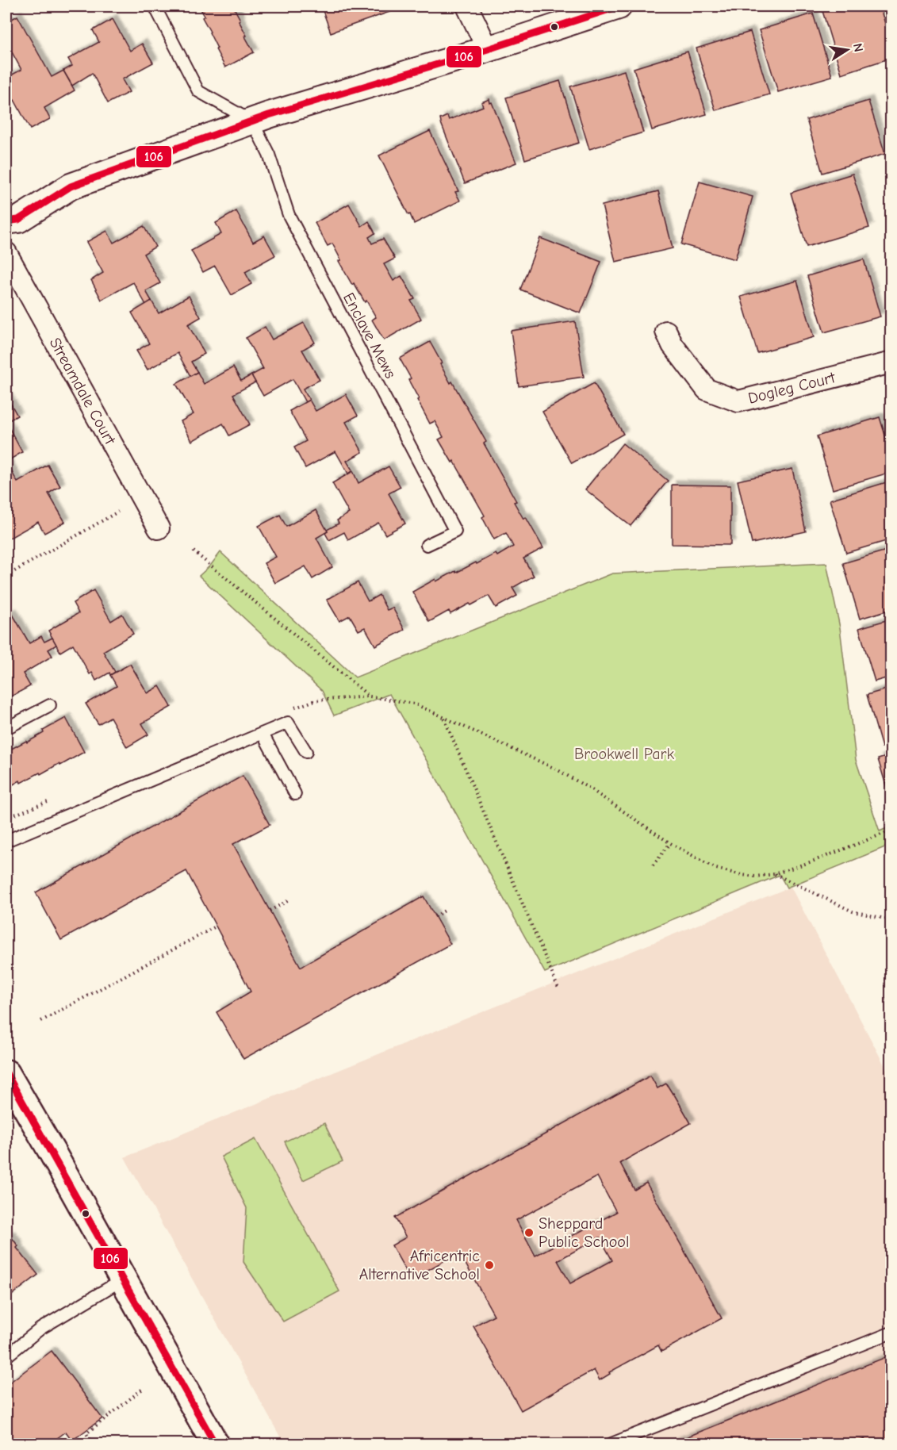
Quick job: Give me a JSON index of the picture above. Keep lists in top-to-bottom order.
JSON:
{
  "streets": {
    "street": ["Dogleg Court", "Streamdale Court"],
    "lane": ["Enclave Mews"]
  },
  "parks": ["Brookwell Park"],
  "places": ["Sheppard Public School", "Africentric Alternative School"],
  "lines": ["transit line 106"],
  "north": "right"
}
